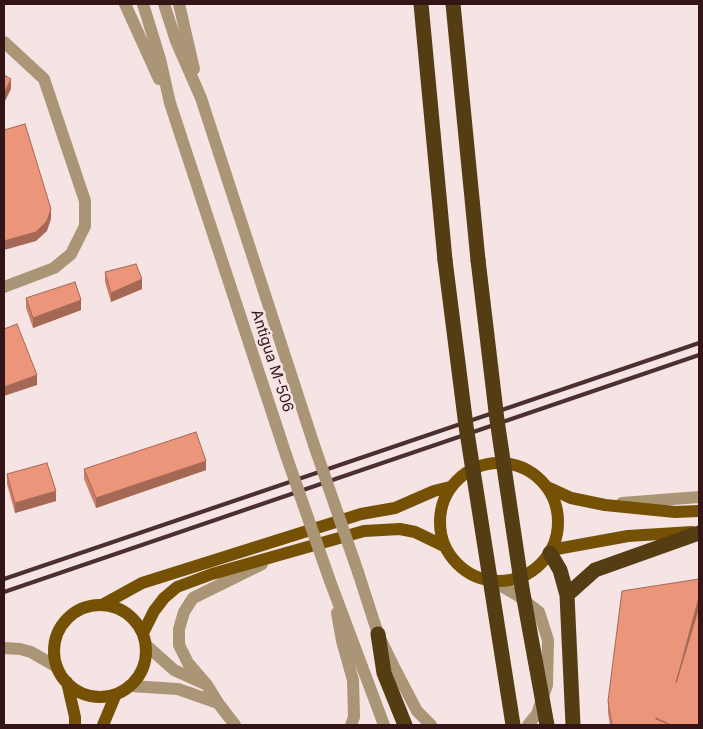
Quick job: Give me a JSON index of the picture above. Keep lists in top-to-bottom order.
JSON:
{
  "streets": {
    "street": ["Antigua M-506"]
  }
}
